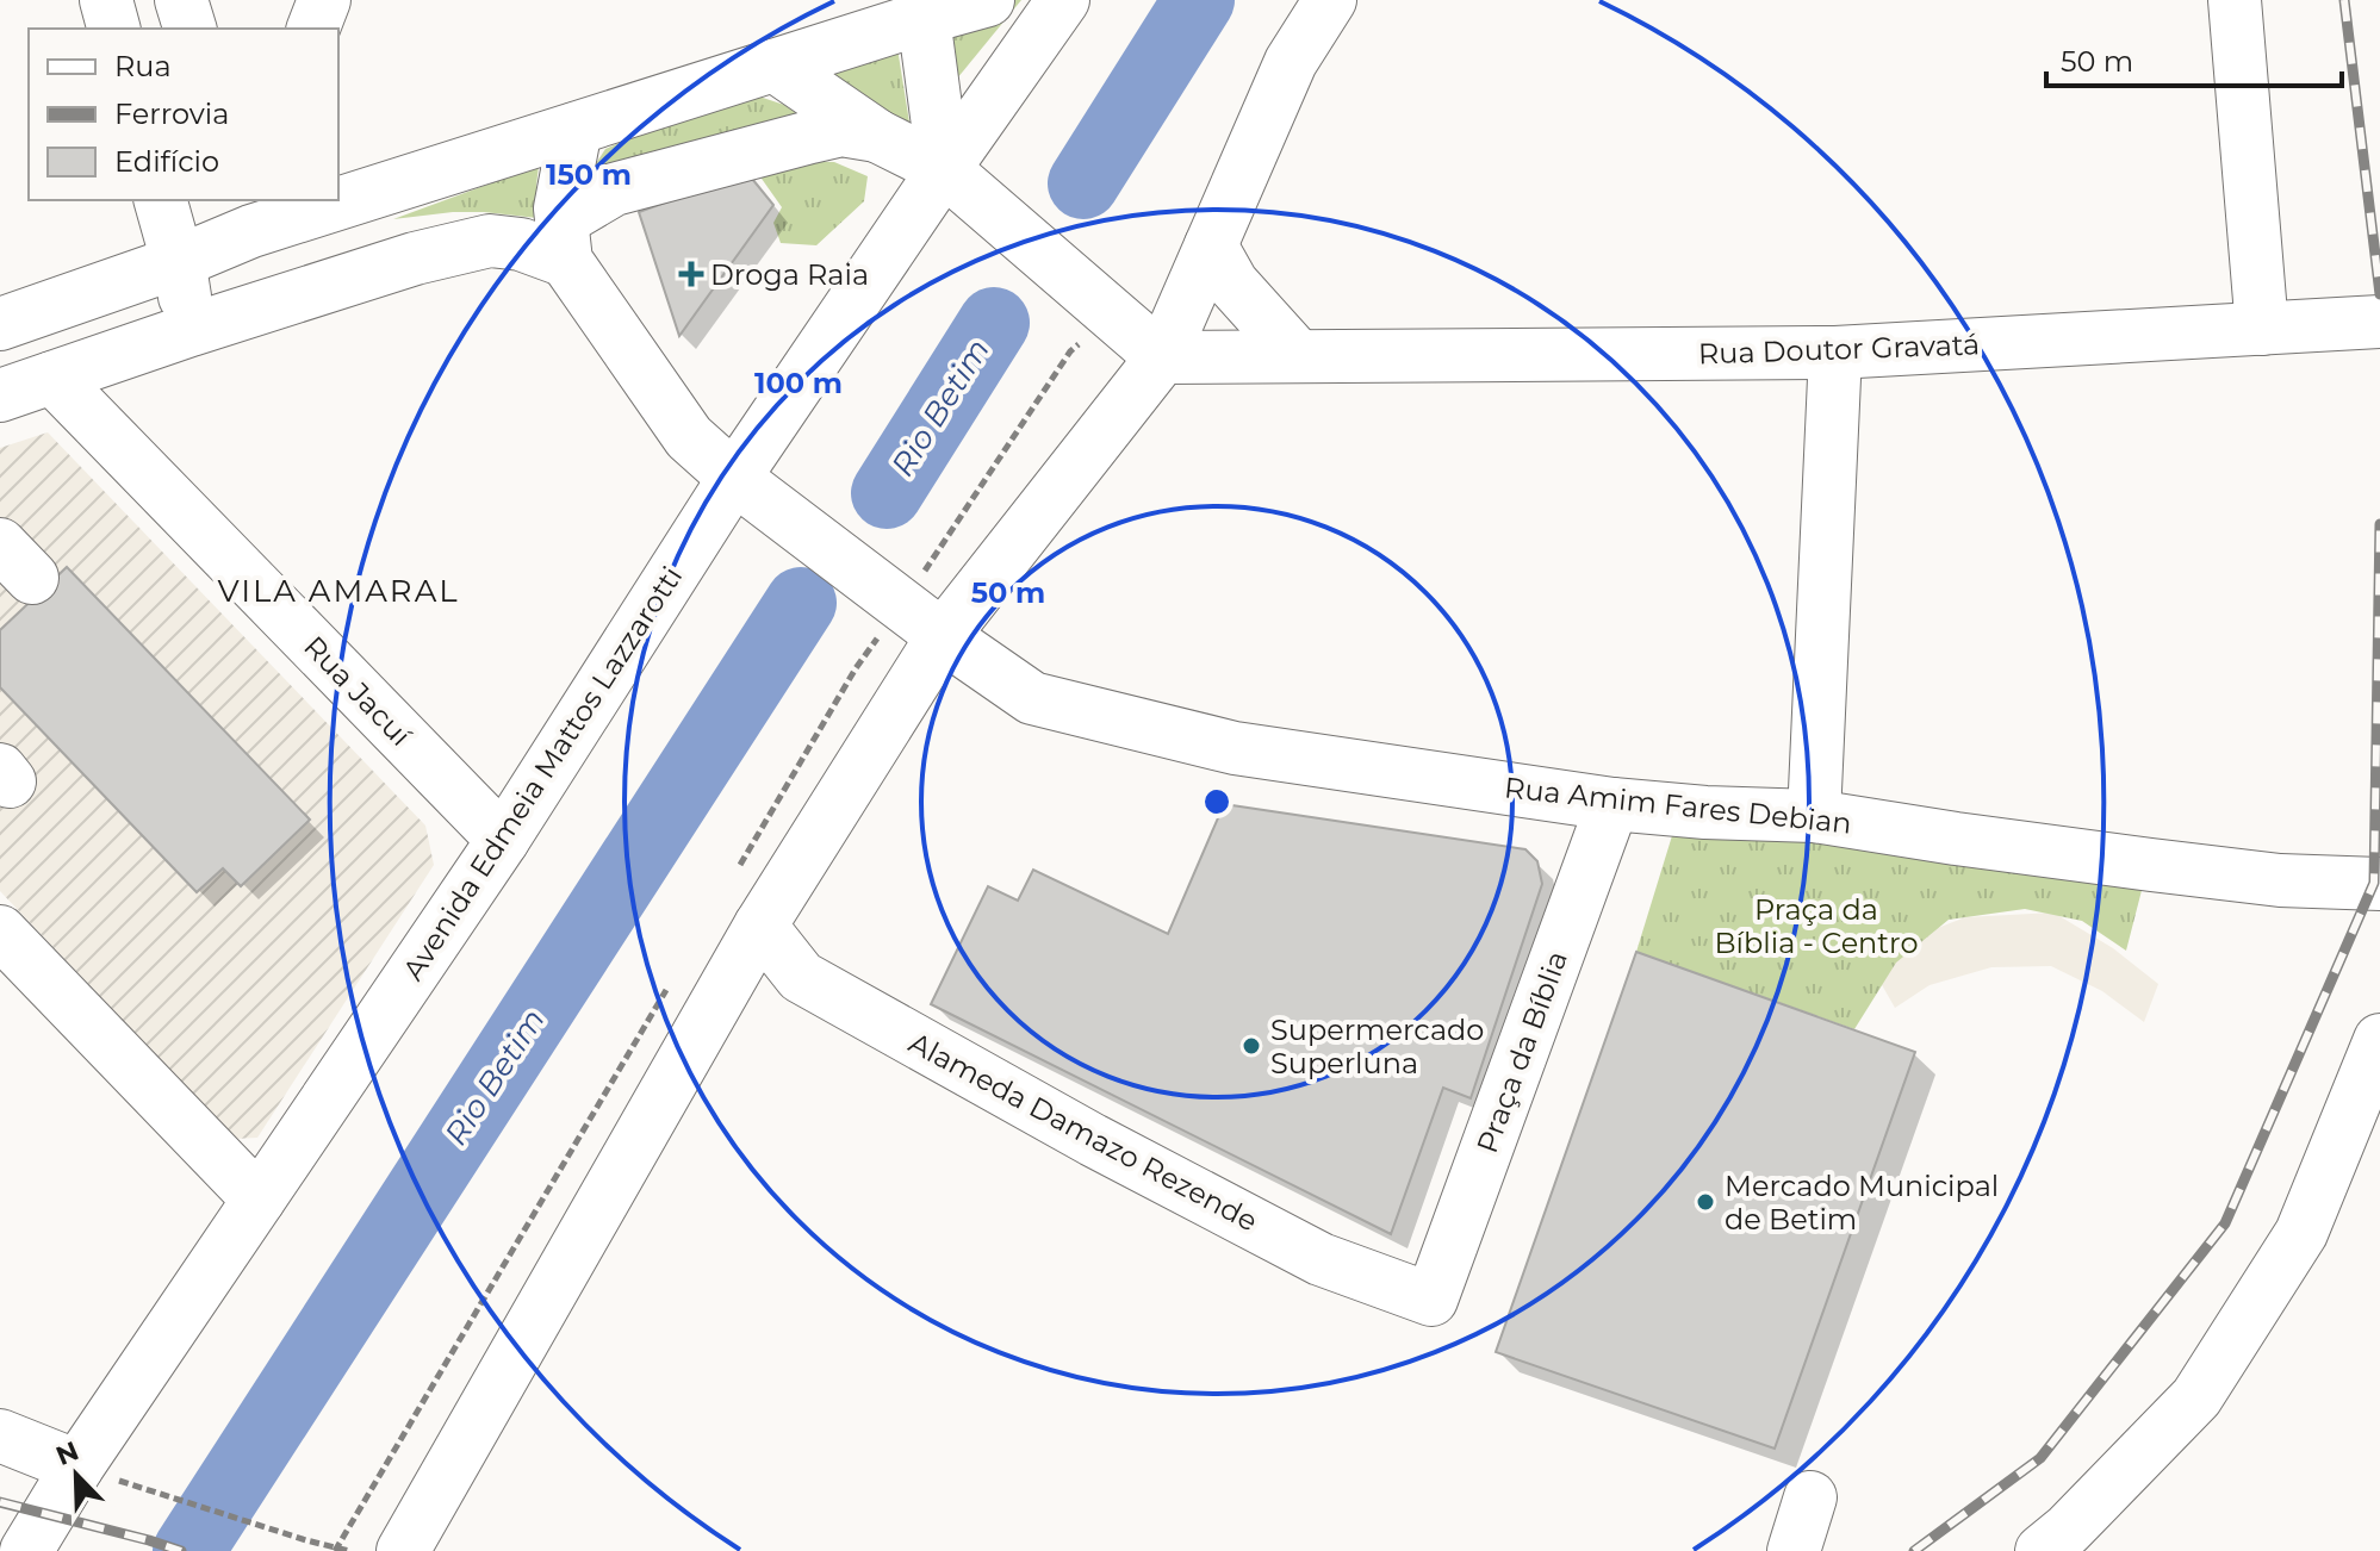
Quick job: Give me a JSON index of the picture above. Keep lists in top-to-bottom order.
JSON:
{
  "streets": {
    "main road": [
      "Rua Doutor Gravatá",
      "Rua Jacuí",
      "Avenida Edmeia Mattos Lazzarotti",
      "Rua Amim Fares Debian",
      "Praça da Bíblia",
      "Alameda Damazo Rezende"
    ]
  },
  "crossings": [
    ["Rua Jacuí", "Avenida Edmeia Mattos Lazzarotti"],
    ["Avenida Edmeia Mattos Lazzarotti", "Rua Amim Fares Debian"],
    ["Rua Amim Fares Debian", "Praça da Bíblia"],
    ["Praça da Bíblia", "Alameda Damazo Rezende"]
  ],
  "districts": ["VILA AMARAL"],
  "water": ["Rio Betim"],
  "parks": ["Praça da Bíblia - Centro"],
  "places": {
    "health": ["Droga Raia"],
    "other": ["Supermercado Superluna", "Mercado Municipal de Betim"]
  },
  "legend": ["Rua", "Ferrovia", "Edifício"],
  "scale_bar": "50 m",
  "north": "top left",
  "rings": ["150 m", "100 m", "50 m"]
}
